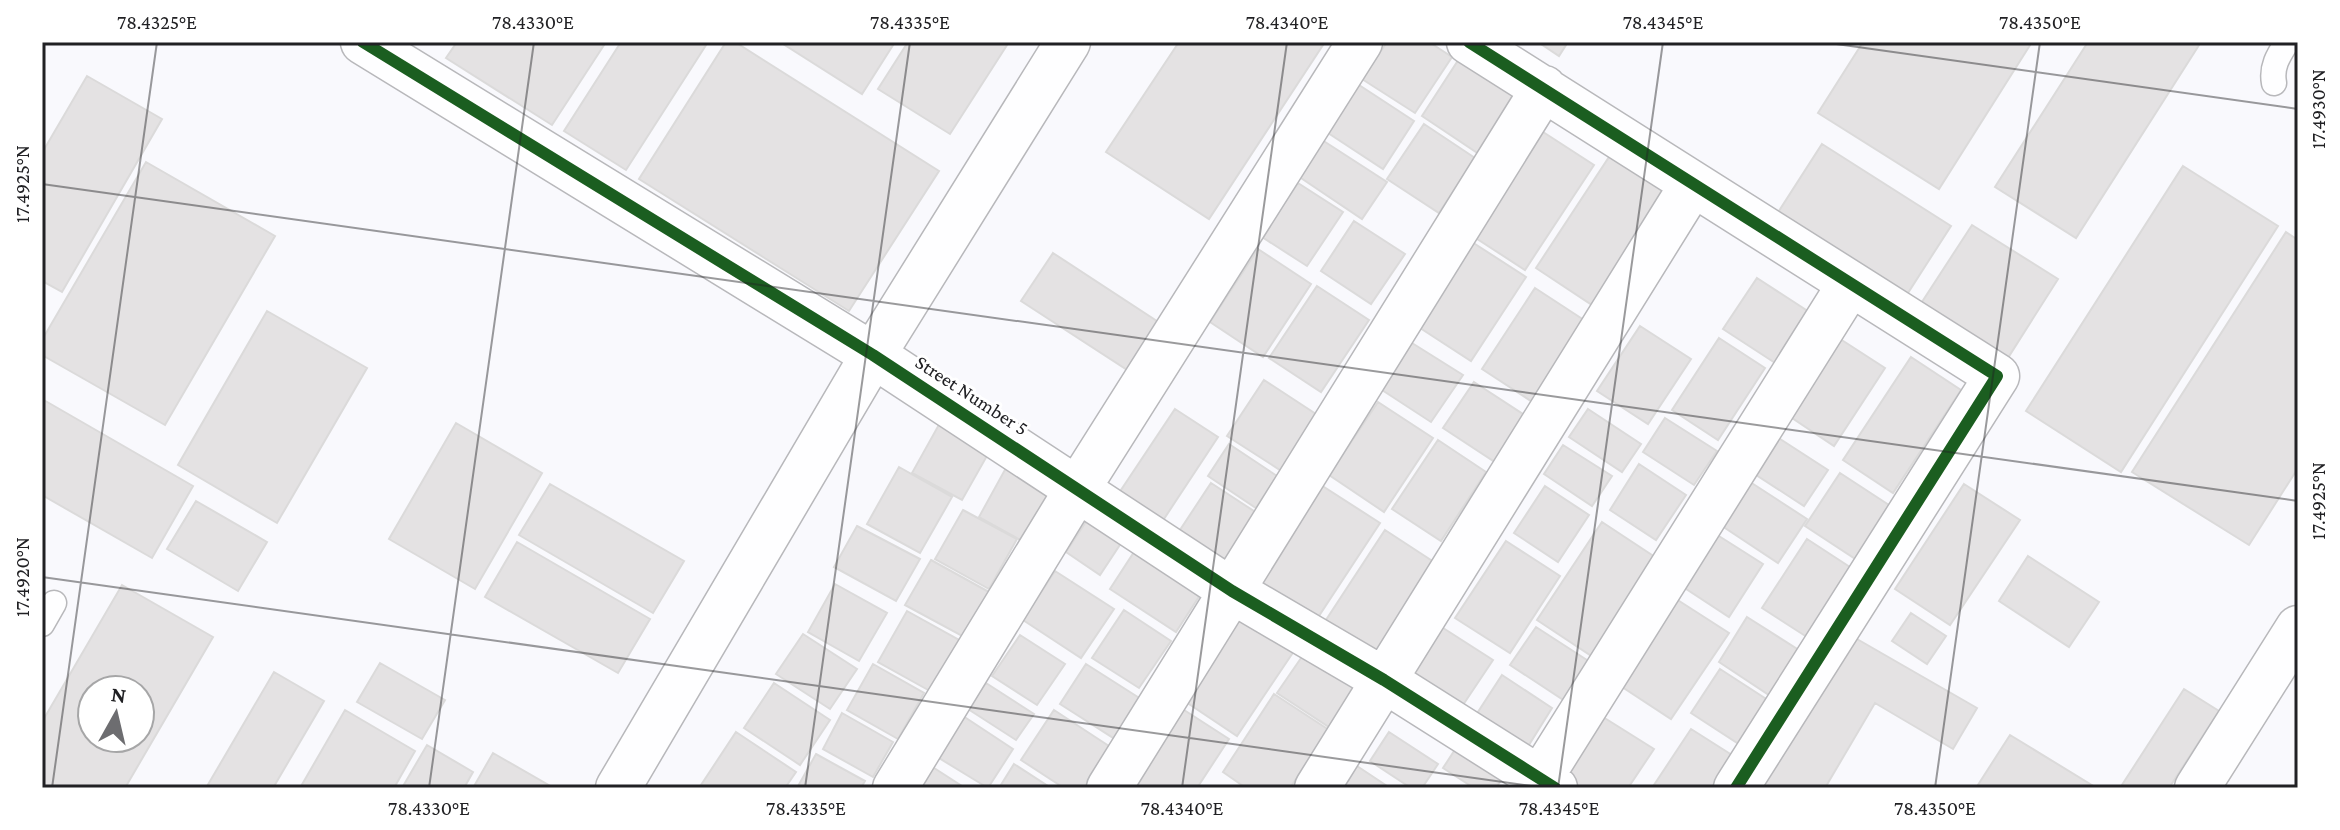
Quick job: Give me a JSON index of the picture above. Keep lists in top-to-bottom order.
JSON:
{
  "streets": {
    "street": ["Street Number 5"]
  },
  "north": "top",
  "coordinates": [
    "78.4325°E",
    "78.4330°E",
    "78.4335°E",
    "78.4340°E",
    "78.4345°E",
    "78.4350°E",
    "17.4930°N",
    "17.4925°N",
    "17.4920°N"
  ]
}
